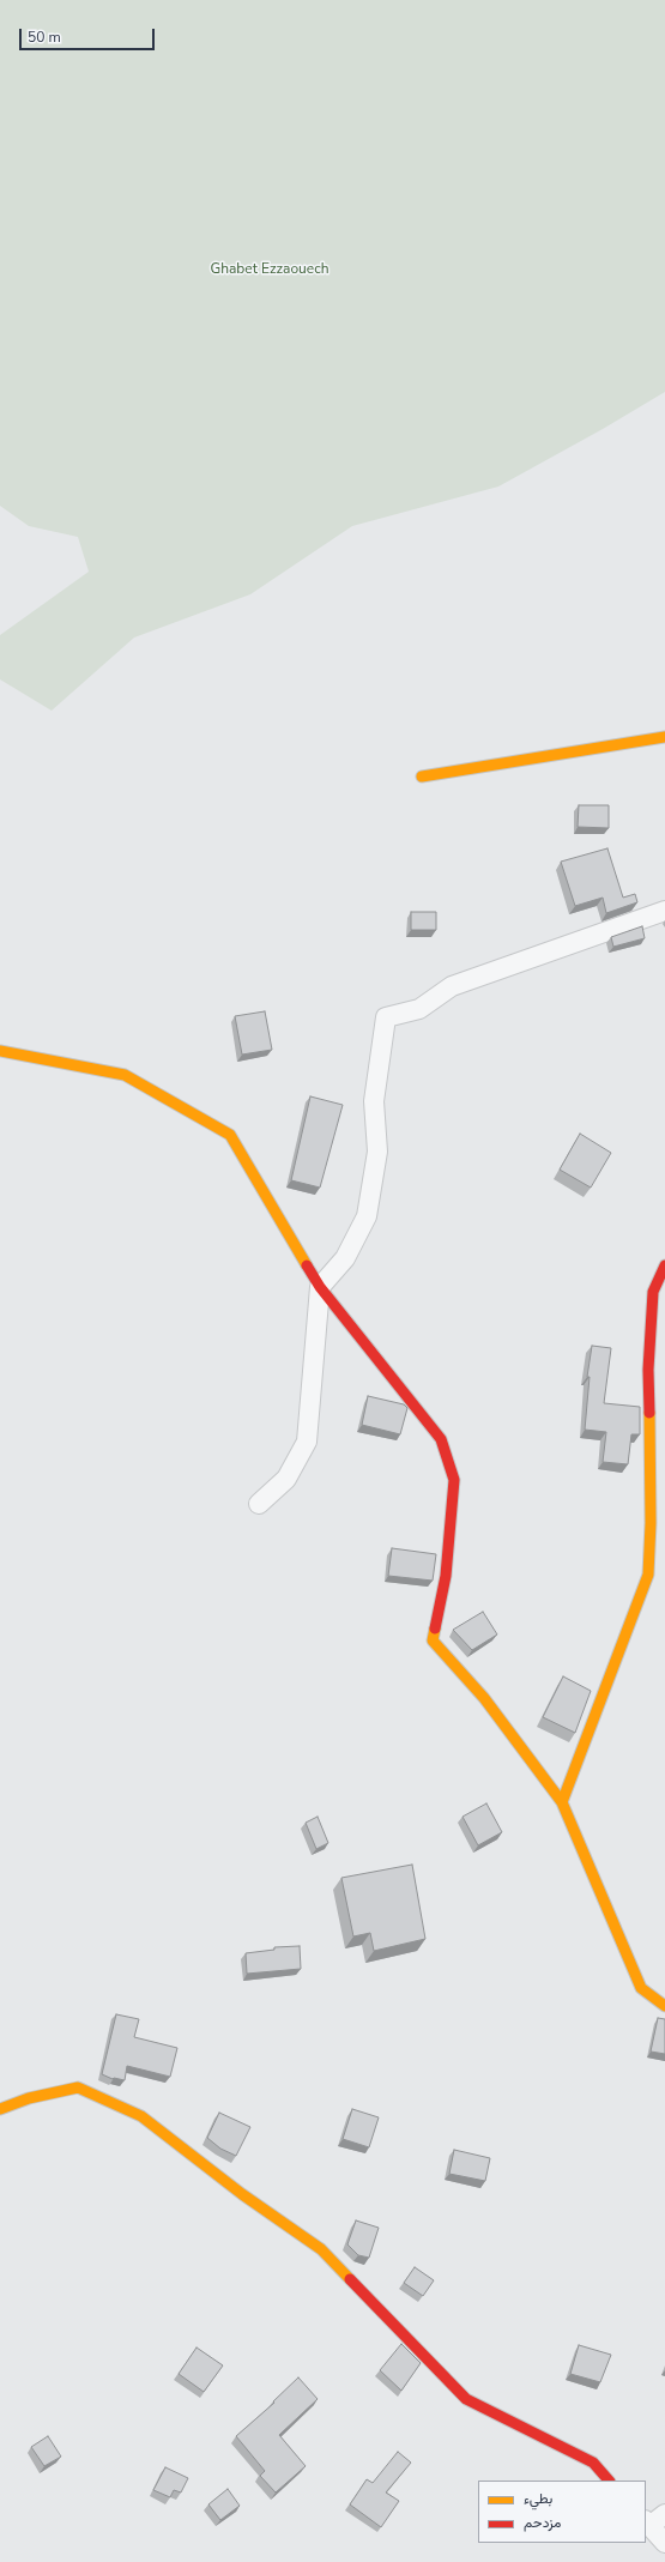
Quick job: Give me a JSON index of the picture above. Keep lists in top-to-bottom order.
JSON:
{
  "parks": ["Ghabet Ezzaouech"],
  "legend": ["بطيء", "مزدحم"],
  "scale_bar": "50 m"
}
